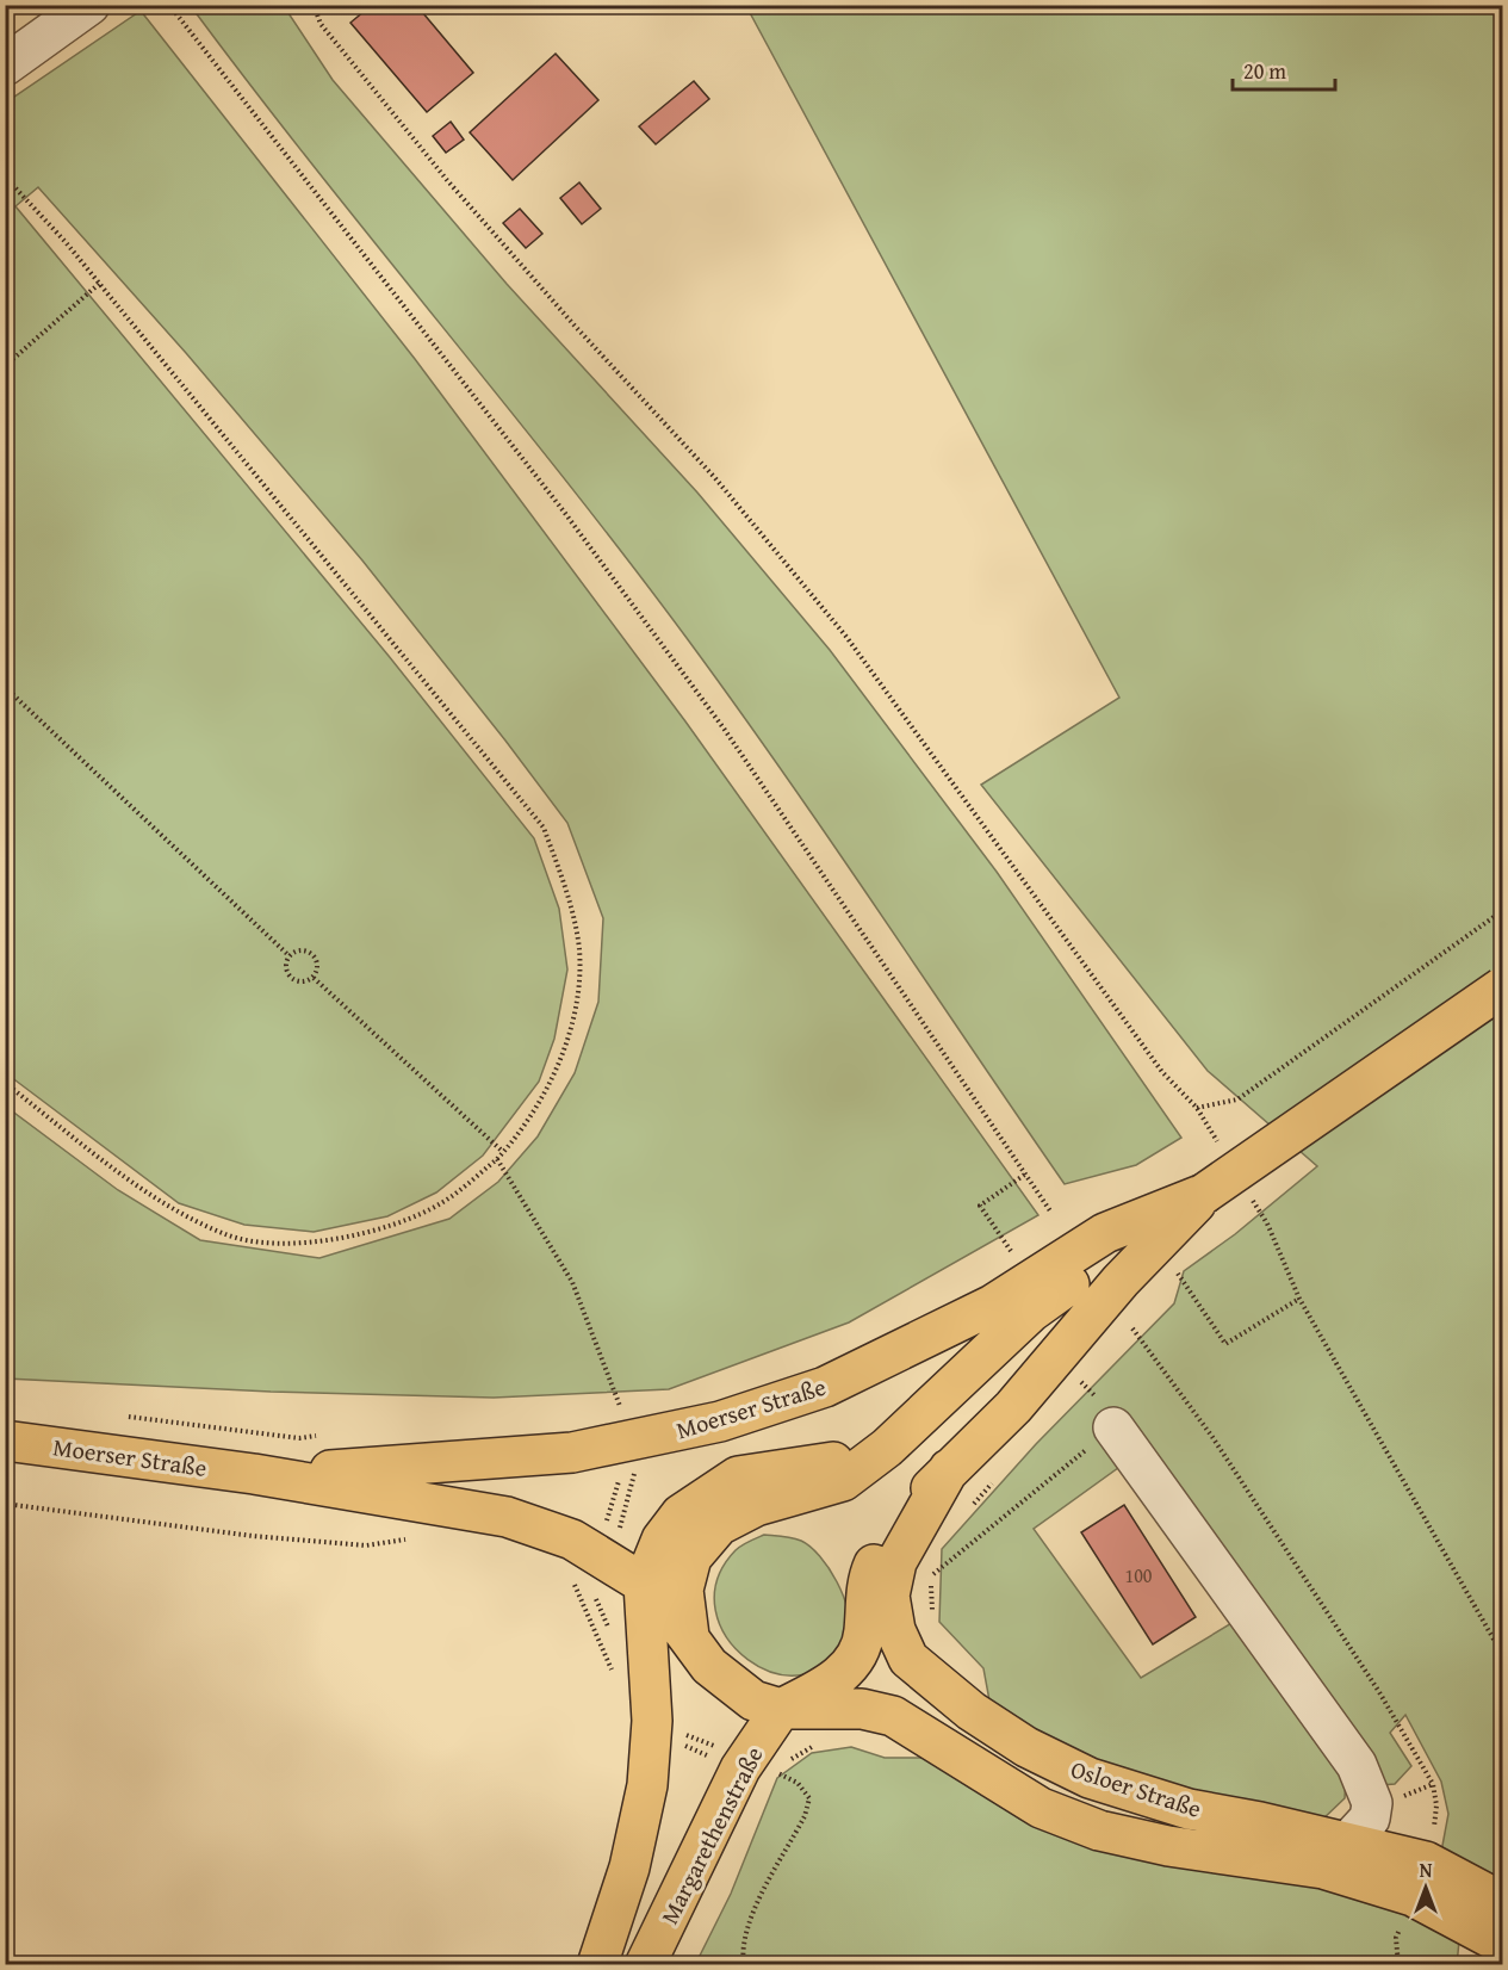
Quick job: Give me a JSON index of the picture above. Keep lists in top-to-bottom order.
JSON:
{
  "streets": {
    "main road": ["Moerser Straße", "Osloer Straße", "Margarethenstraße"]
  },
  "crossings": [
    ["Moerser Straße", "Osloer Straße"],
    ["Osloer Straße", "Margarethenstraße"]
  ],
  "house_numbers": ["100"],
  "scale_bar": "20 m",
  "north": "top"
}
